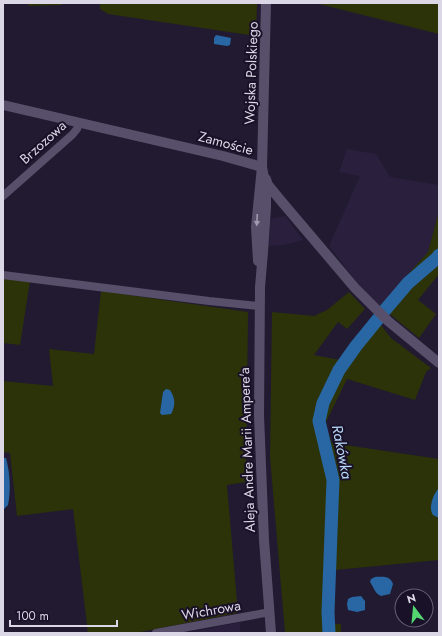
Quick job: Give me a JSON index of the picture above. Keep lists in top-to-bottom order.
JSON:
{
  "streets": {
    "street": [
      "Wojska Polskiego",
      "Brzozowa",
      "Zamoście",
      "Aleja Andre Marii Ampere'a",
      "Wichrowa"
    ]
  },
  "crossings": [
    ["Wojska Polskiego", "Zamoście"],
    ["Wojska Polskiego", "Aleja Andre Marii Ampere'a"],
    ["Brzozowa", "Zamoście"],
    ["Zamoście", "Aleja Andre Marii Ampere'a"],
    ["Aleja Andre Marii Ampere'a", "Wichrowa"]
  ],
  "water": ["Rakówka"],
  "scale_bar": "100 m",
  "north": "top"
}
